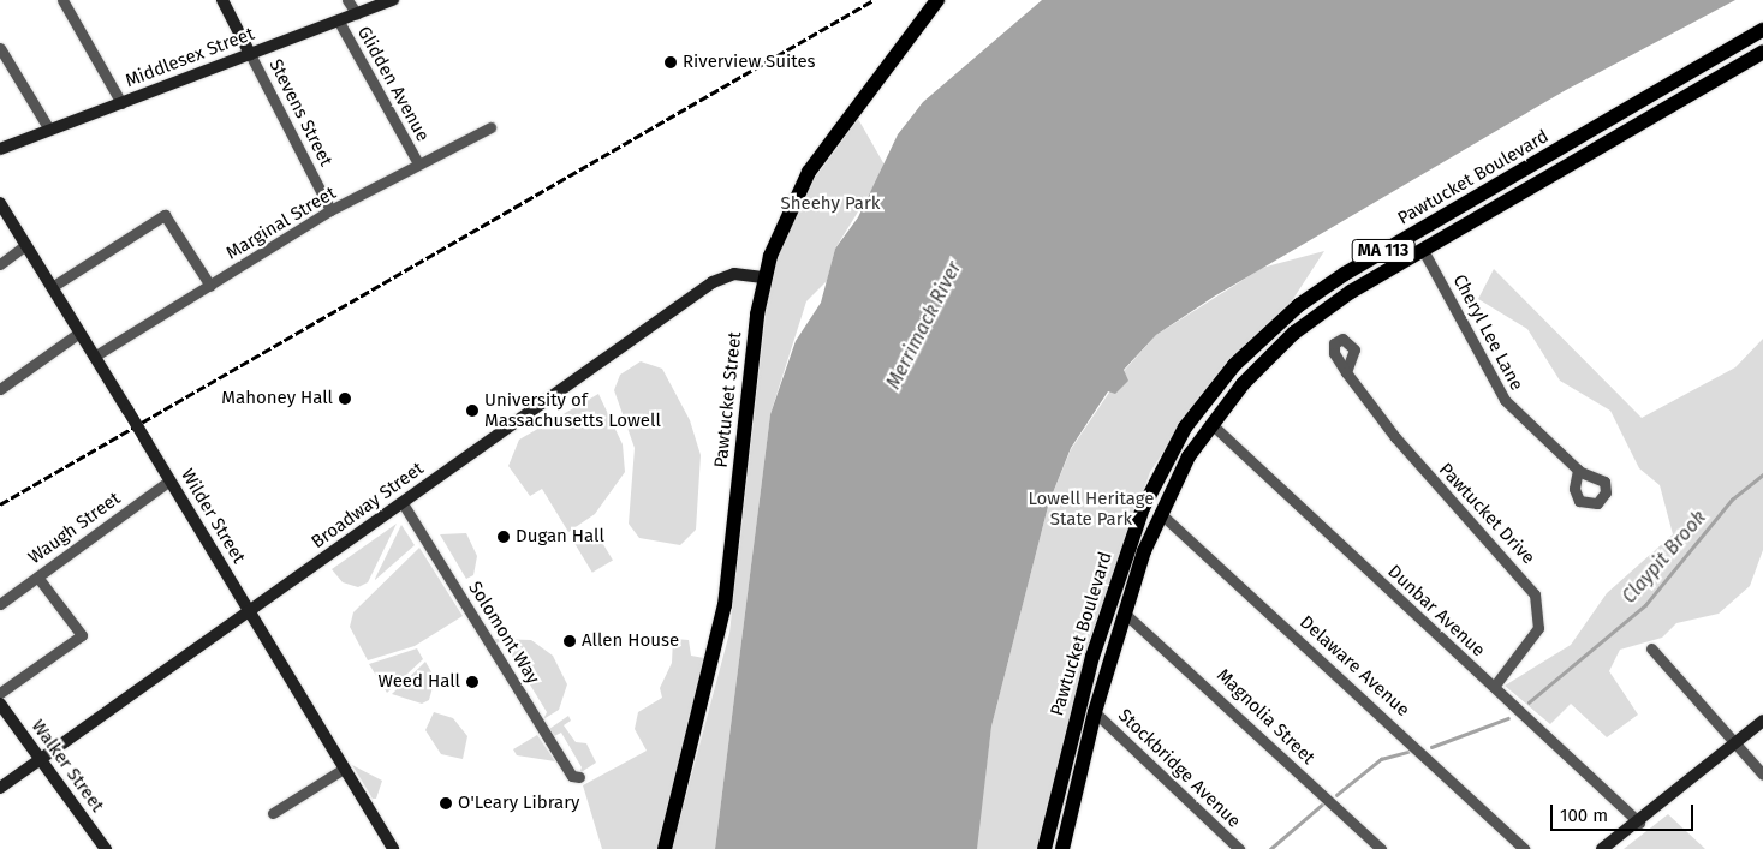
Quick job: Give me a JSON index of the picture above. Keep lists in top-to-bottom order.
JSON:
{
  "streets": {
    "main road": [
      "Middlesex Street",
      "Stevens Street",
      "Pawtucket Boulevard",
      "MA 113",
      "Pawtucket Street",
      "Broadway Street",
      "Wilder Street",
      "Walker Street"
    ],
    "street": [
      "Glidden Avenue",
      "Marginal Street",
      "Cheryl Lee Lane",
      "Pawtucket Drive",
      "Waugh Street",
      "Dunbar Avenue",
      "Solomont Way",
      "Delaware Avenue",
      "Magnolia Street",
      "Stockbridge Avenue"
    ]
  },
  "crossings": [
    ["Middlesex Street", "Glidden Avenue"],
    ["Middlesex Street", "Stevens Street"],
    ["Glidden Avenue", "Marginal Street"],
    ["Stevens Street", "Marginal Street"],
    ["Pawtucket Boulevard", "Cheryl Lee Lane"],
    ["Pawtucket Boulevard", "Dunbar Avenue"],
    ["Pawtucket Boulevard", "Delaware Avenue"],
    ["Pawtucket Boulevard", "Magnolia Street"],
    ["Pawtucket Boulevard", "Stockbridge Avenue"],
    ["Marginal Street", "Wilder Street"],
    ["Pawtucket Street", "Broadway Street"],
    ["Broadway Street", "Wilder Street"],
    ["Broadway Street", "Solomont Way"],
    ["Broadway Street", "Walker Street"],
    ["Pawtucket Drive", "Dunbar Avenue"],
    ["Wilder Street", "Waugh Street"]
  ],
  "water": ["Merrimack River", "Claypit Brook"],
  "parks": ["Sheehy Park", "Lowell Heritage State Park"],
  "places": [
    "Riverview Suites",
    "Mahoney Hall",
    "University of Massachusetts Lowell",
    "Dugan Hall",
    "Allen House",
    "Weed Hall",
    "O'Leary Library"
  ],
  "scale_bar": "100 m"
}
